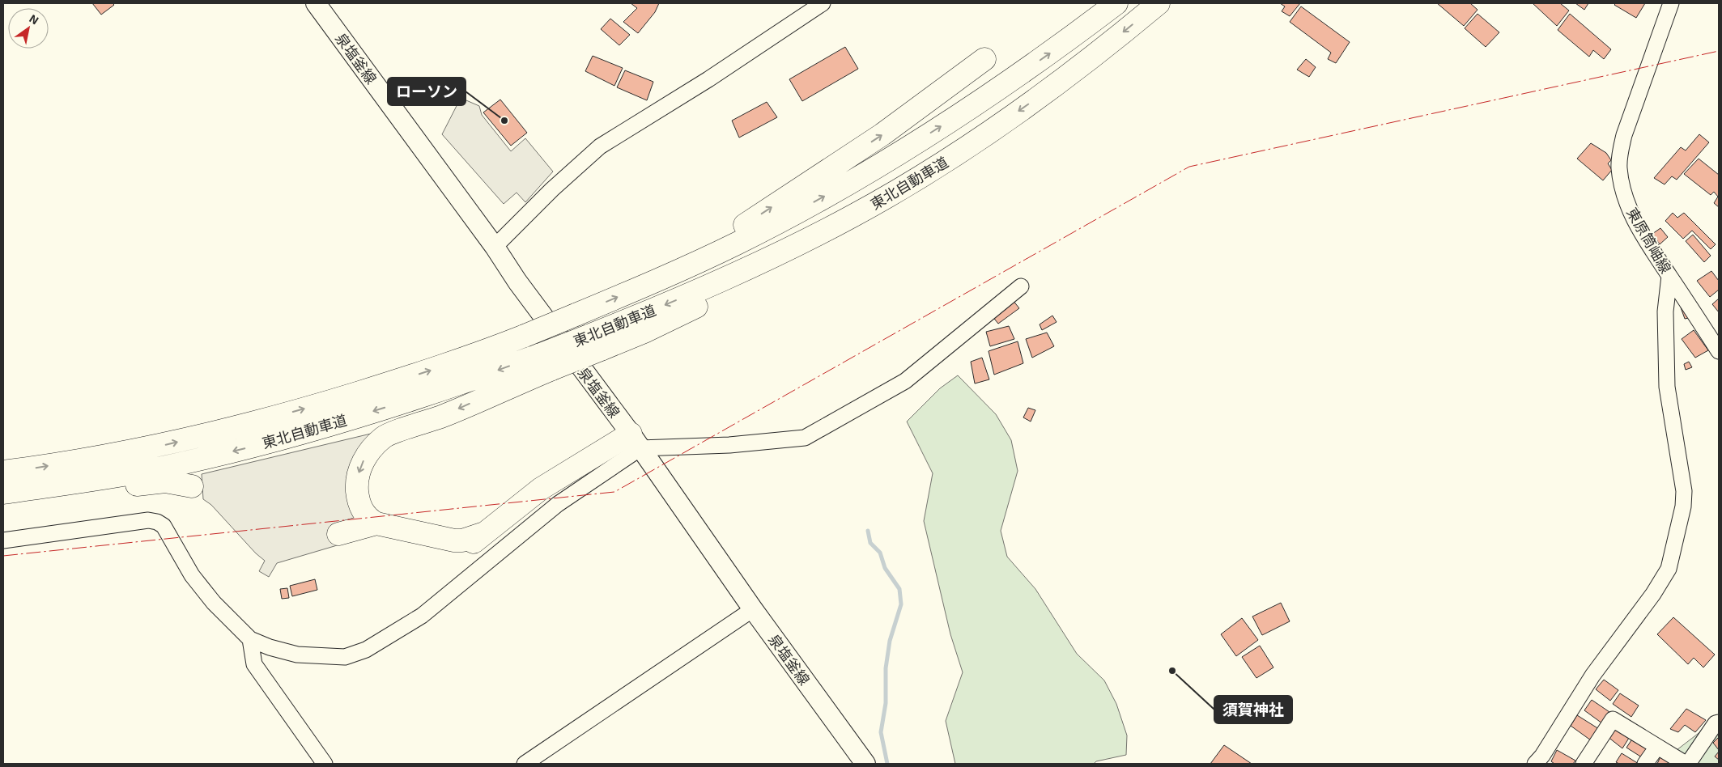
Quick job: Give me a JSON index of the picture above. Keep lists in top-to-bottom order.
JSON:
{
  "streets": {
    "highway": ["東北自動車道"],
    "main road": ["泉塩釜線"],
    "street": ["東原筒岫線"]
  },
  "places": ["ローソン", "須賀神社"],
  "north": "top right"
}
